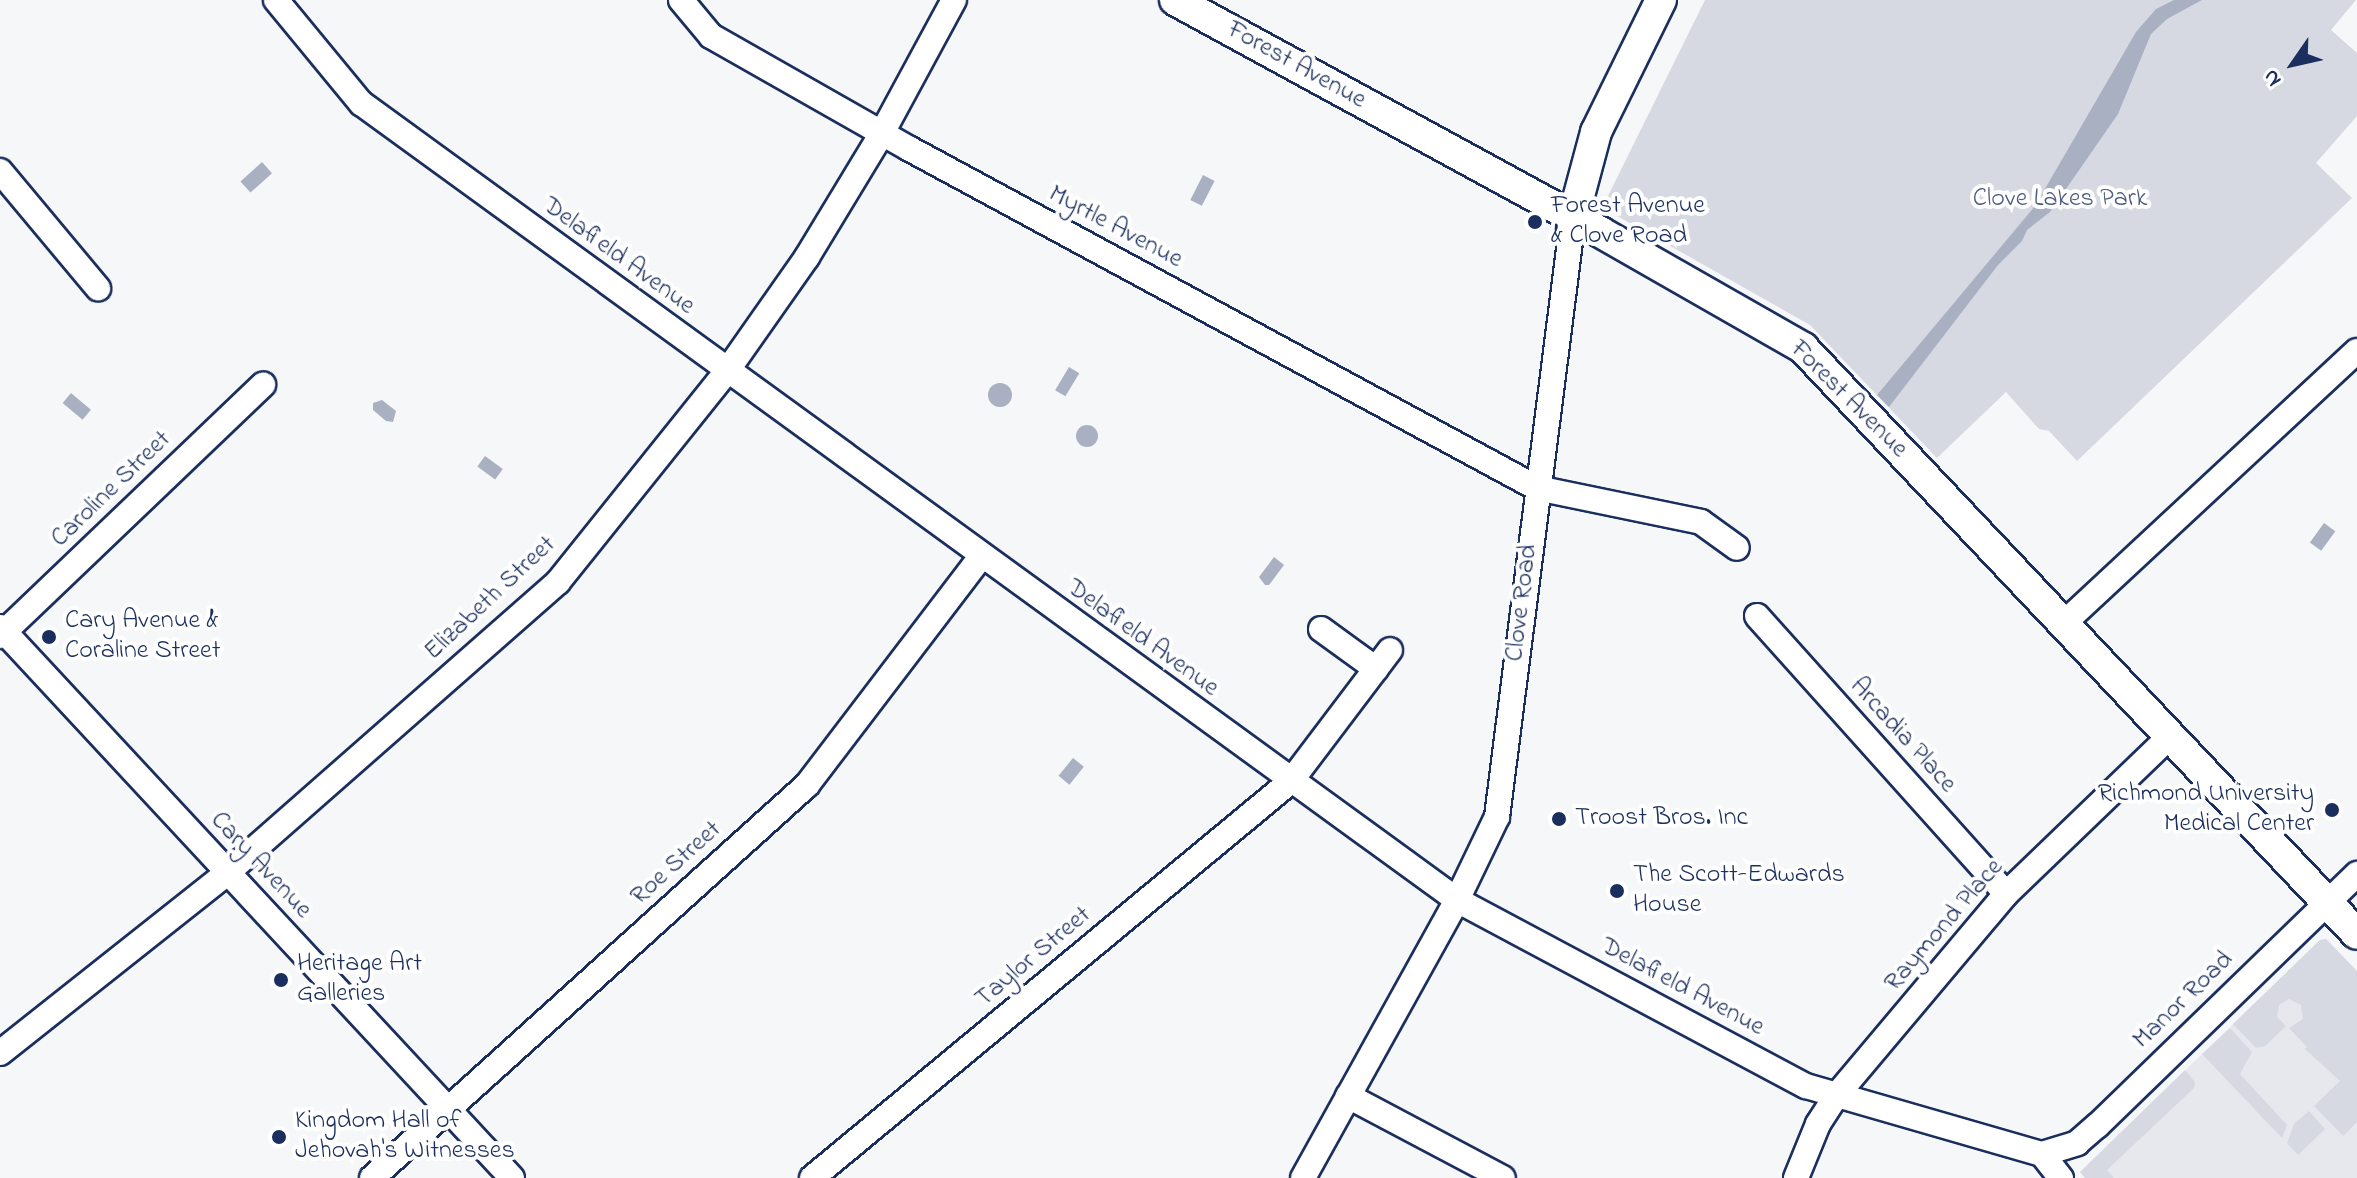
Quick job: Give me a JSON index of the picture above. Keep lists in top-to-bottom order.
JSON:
{
  "streets": {
    "main road": ["Forest Avenue", "Clove Road"],
    "street": [
      "Myrtle Avenue",
      "Delafield Avenue",
      "Caroline Street",
      "Elizabeth Street",
      "Arcadia Place",
      "Roe Street",
      "Cary Avenue",
      "Raymond Place",
      "Taylor Street",
      "Manor Road"
    ]
  },
  "crossings": [
    ["Forest Avenue", "Clove Road"],
    ["Forest Avenue", "Raymond Place"],
    ["Forest Avenue", "Manor Road"],
    ["Myrtle Avenue", "Elizabeth Street"],
    ["Myrtle Avenue", "Clove Road"],
    ["Delafield Avenue", "Elizabeth Street"],
    ["Delafield Avenue", "Clove Road"],
    ["Delafield Avenue", "Roe Street"],
    ["Delafield Avenue", "Raymond Place"],
    ["Delafield Avenue", "Taylor Street"],
    ["Delafield Avenue", "Manor Road"],
    ["Caroline Street", "Cary Avenue"],
    ["Elizabeth Street", "Cary Avenue"],
    ["Arcadia Place", "Raymond Place"],
    ["Roe Street", "Cary Avenue"]
  ],
  "parks": ["Clove Lakes Park"],
  "places": [
    "Forest Avenue & Clove Road",
    "Cary Avenue & Coraline Street",
    "Richmond University Medical Center",
    "Troost Bros. Inc",
    "The Scott-Edwards House",
    "Heritage Art Galleries",
    "Kingdom Hall of Jehovah's Witnesses"
  ],
  "north": "bottom left"
}
